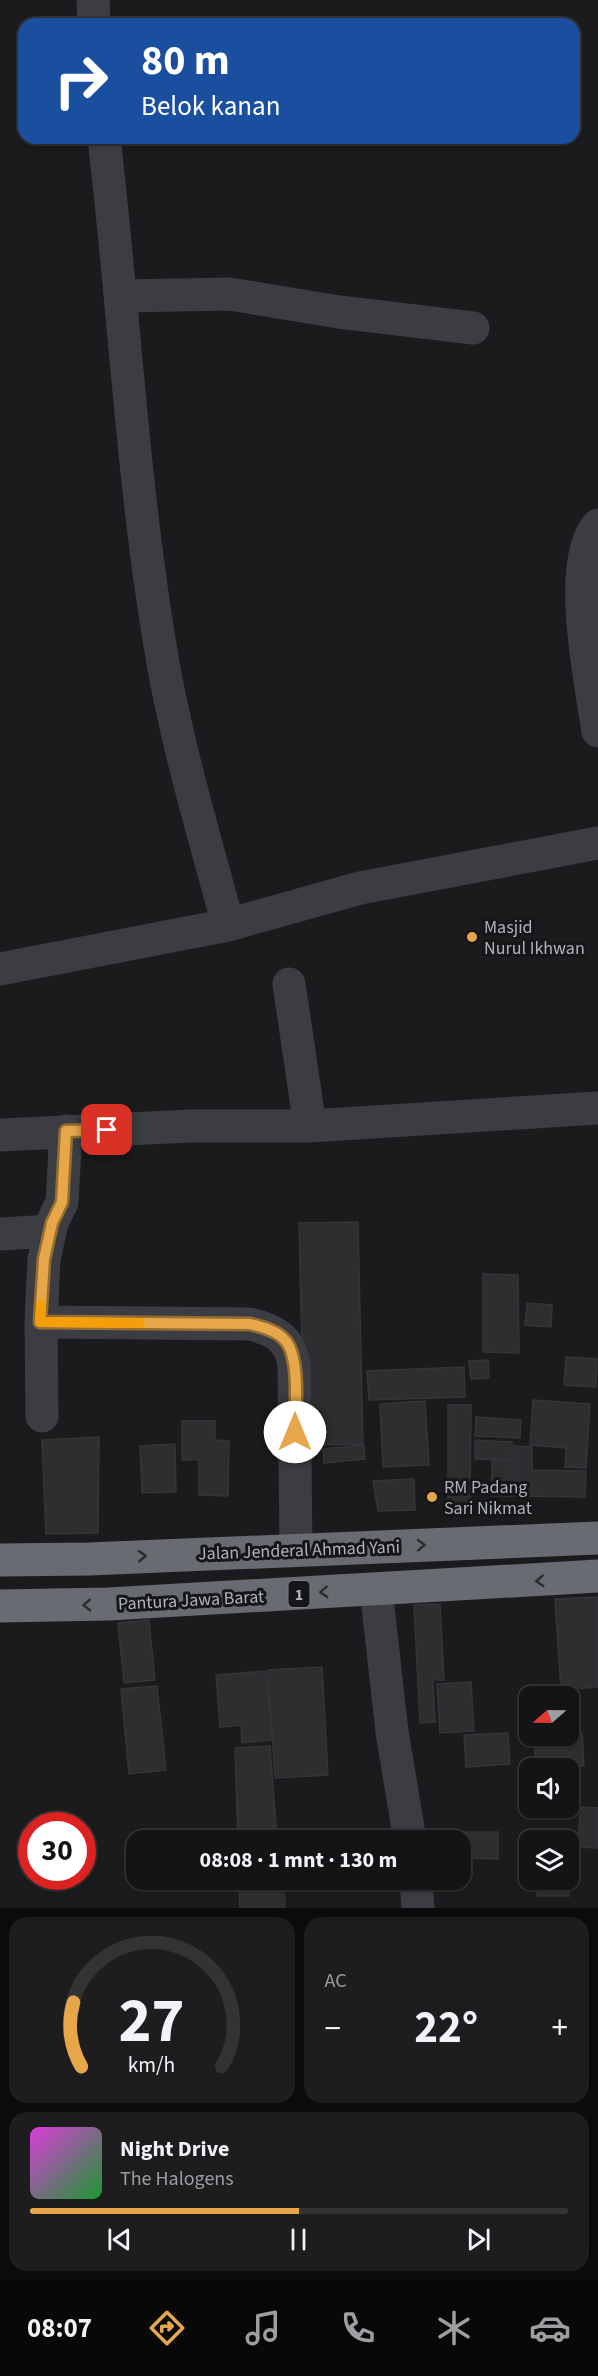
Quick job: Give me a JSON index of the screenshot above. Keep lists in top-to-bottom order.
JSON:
{
  "streets": {
    "highway": ["Jalan Jenderal Ahmad Yani", "1", "Pantura Jawa Barat"]
  },
  "one_way": ["Jalan Jenderal Ahmad Yani", "Pantura Jawa Barat"],
  "places": ["Masjid Nurul Ikhwan", "RM Padang Sari Nikmat"],
  "north": "left",
  "page": {
    "turn": ["80 m", "Belok kanan"],
    "limit": "30",
    "trip": "08:08 · 1 mnt · 130 m",
    "tile": "AC",
    "heat": ["−", "22°", "+"],
    "song": ["Night Drive", "The Halogens"],
    "tabs": "08:07",
    "gauge": ["27", "km/h"]
  }
}
